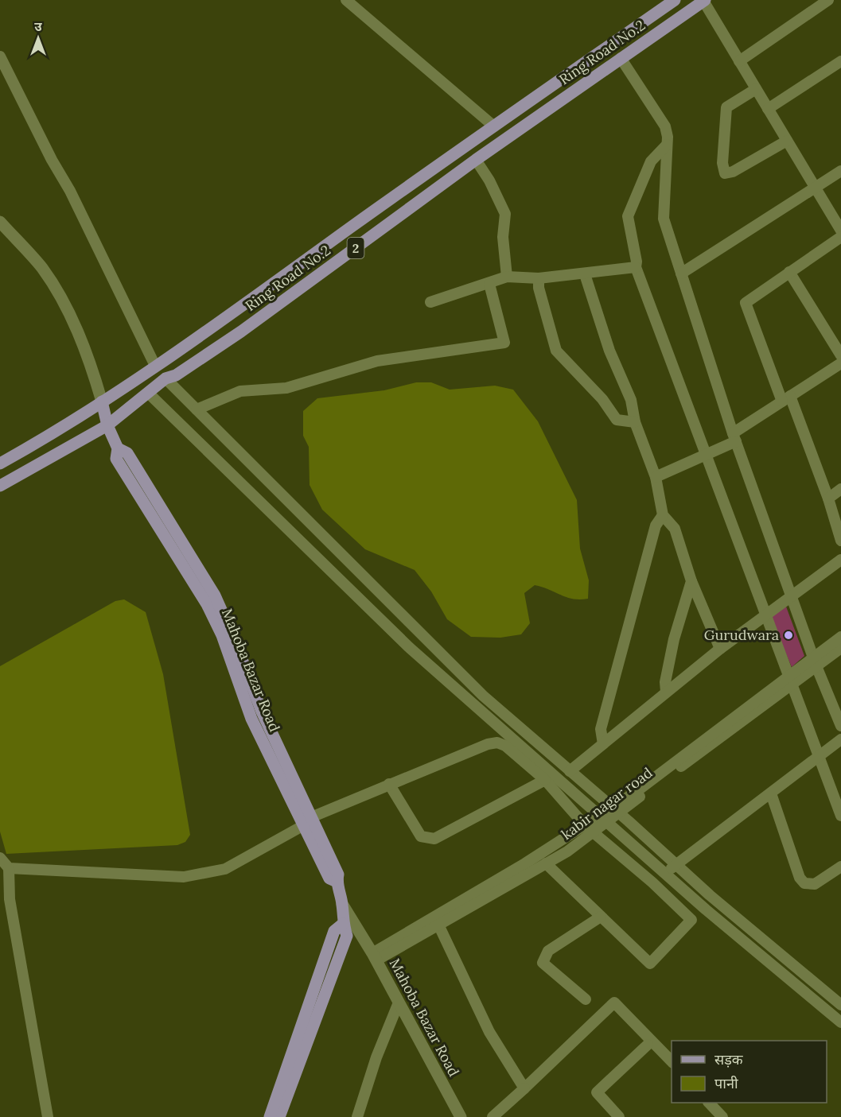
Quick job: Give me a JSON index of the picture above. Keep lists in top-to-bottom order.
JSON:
{
  "streets": {
    "main road": ["Ring Road No.2", "2", "Mahoba Bazar Road"],
    "street": ["kabir nagar road"]
  },
  "crossings": [
    ["Ring Road No.2", "Mahoba Bazar Road"],
    ["Mahoba Bazar Road", "kabir nagar road"]
  ],
  "places": ["Gurudwara"],
  "legend": ["सड़क", "पानी"],
  "north": "top"
}
